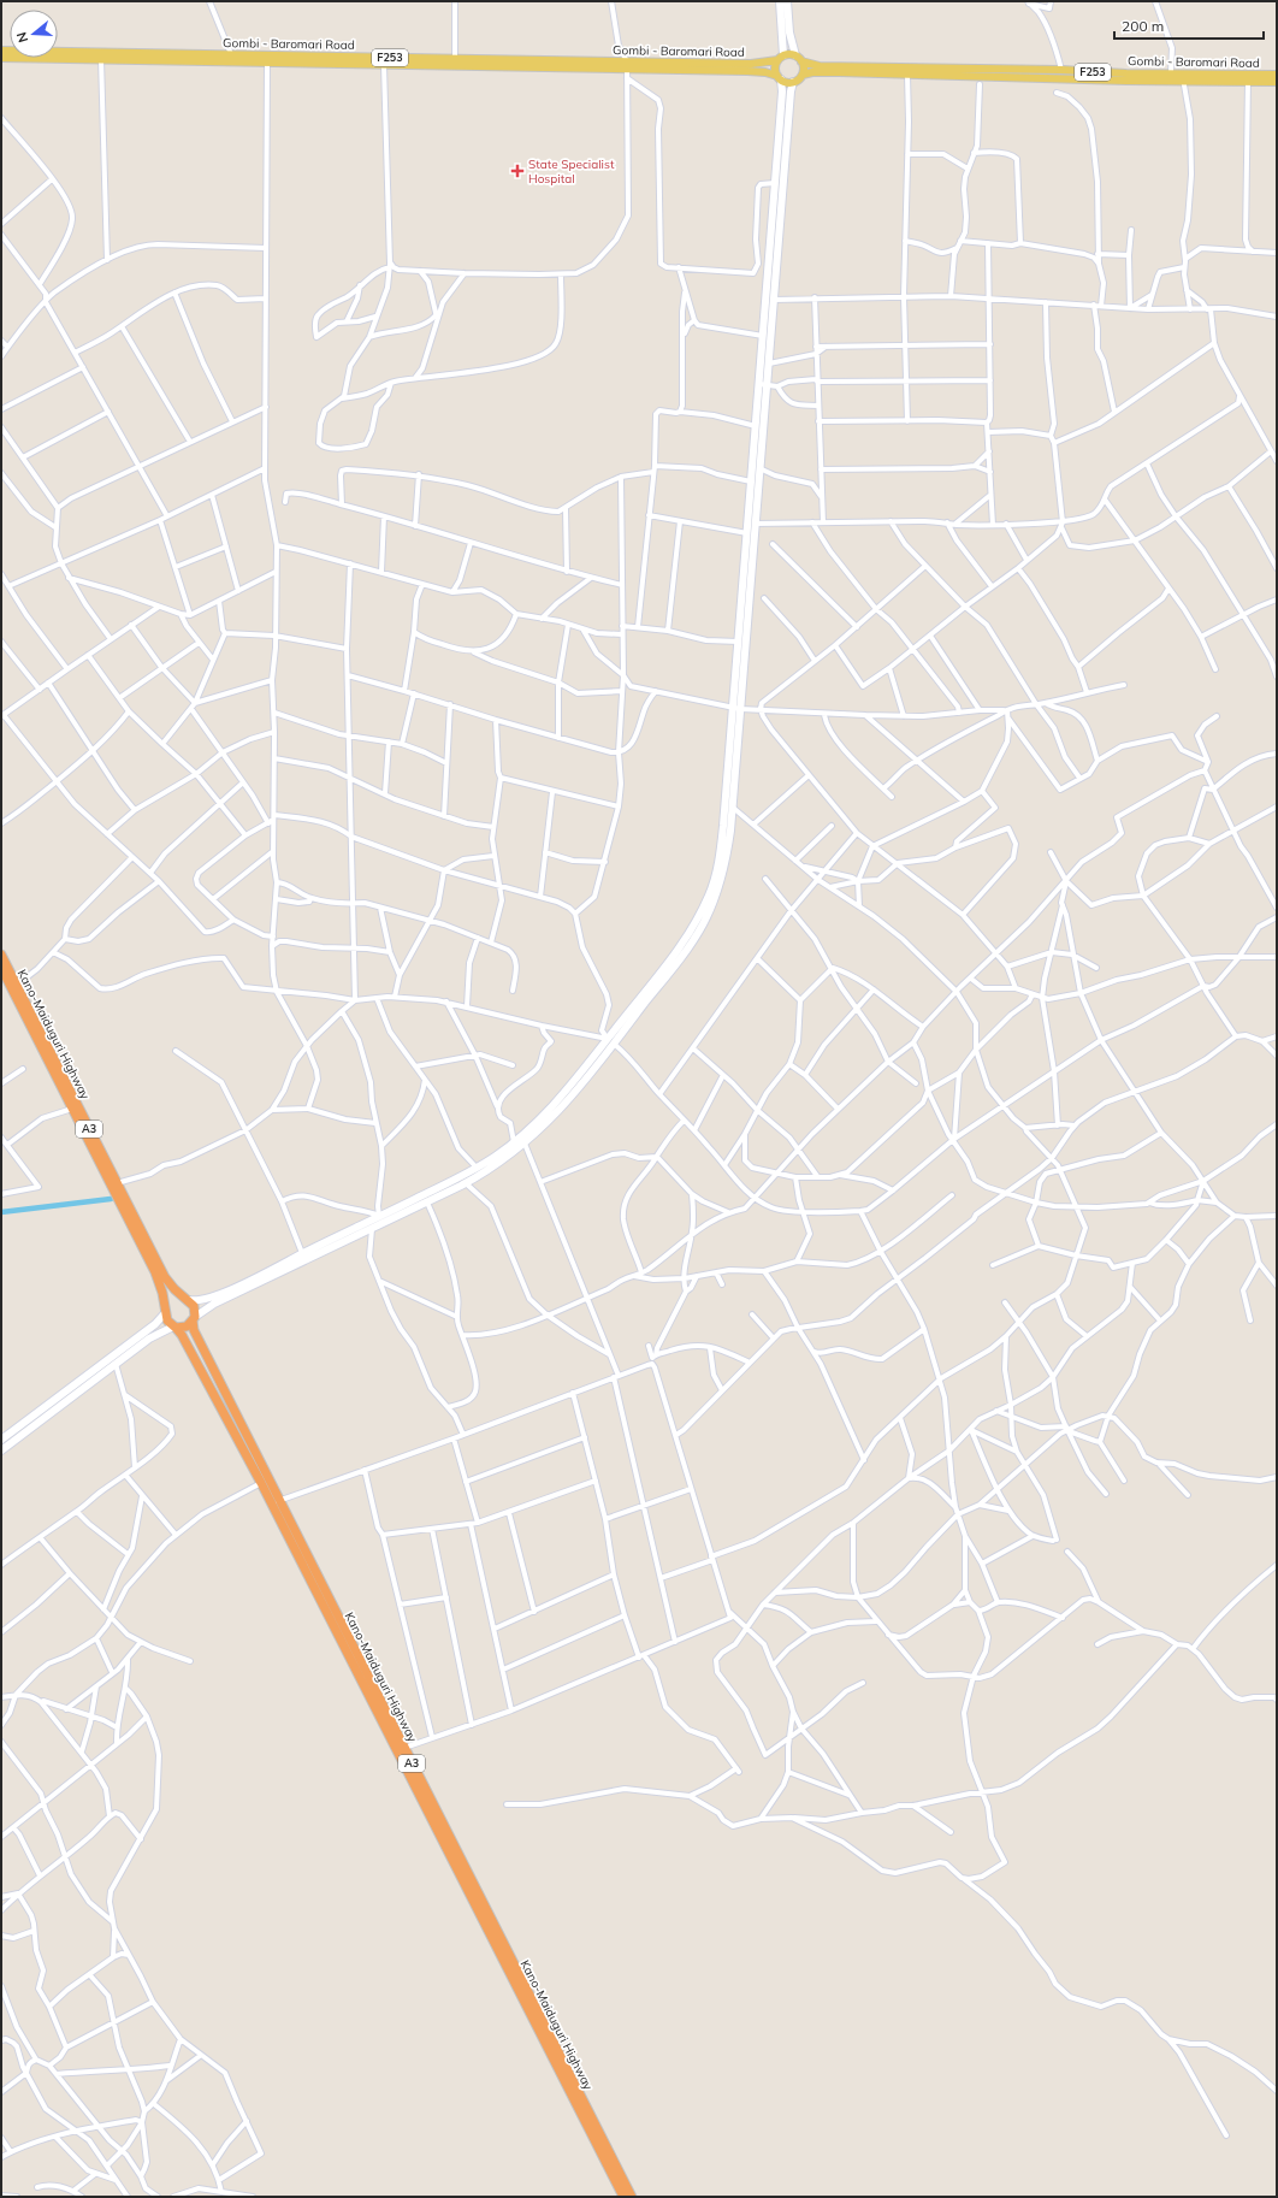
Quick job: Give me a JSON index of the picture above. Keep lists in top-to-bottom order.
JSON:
{
  "streets": {
    "highway": ["Kano-Maiduguri Highway", "A3"],
    "main road": ["Gombi - Baromari Road", "F253"]
  },
  "crossings": [
    ["Gombi - Baromari Road", "F253"],
    ["Kano-Maiduguri Highway", "A3"]
  ],
  "places": {
    "health": ["State Specialist Hospital"]
  },
  "scale_bar": "200 m",
  "north": "left"
}
